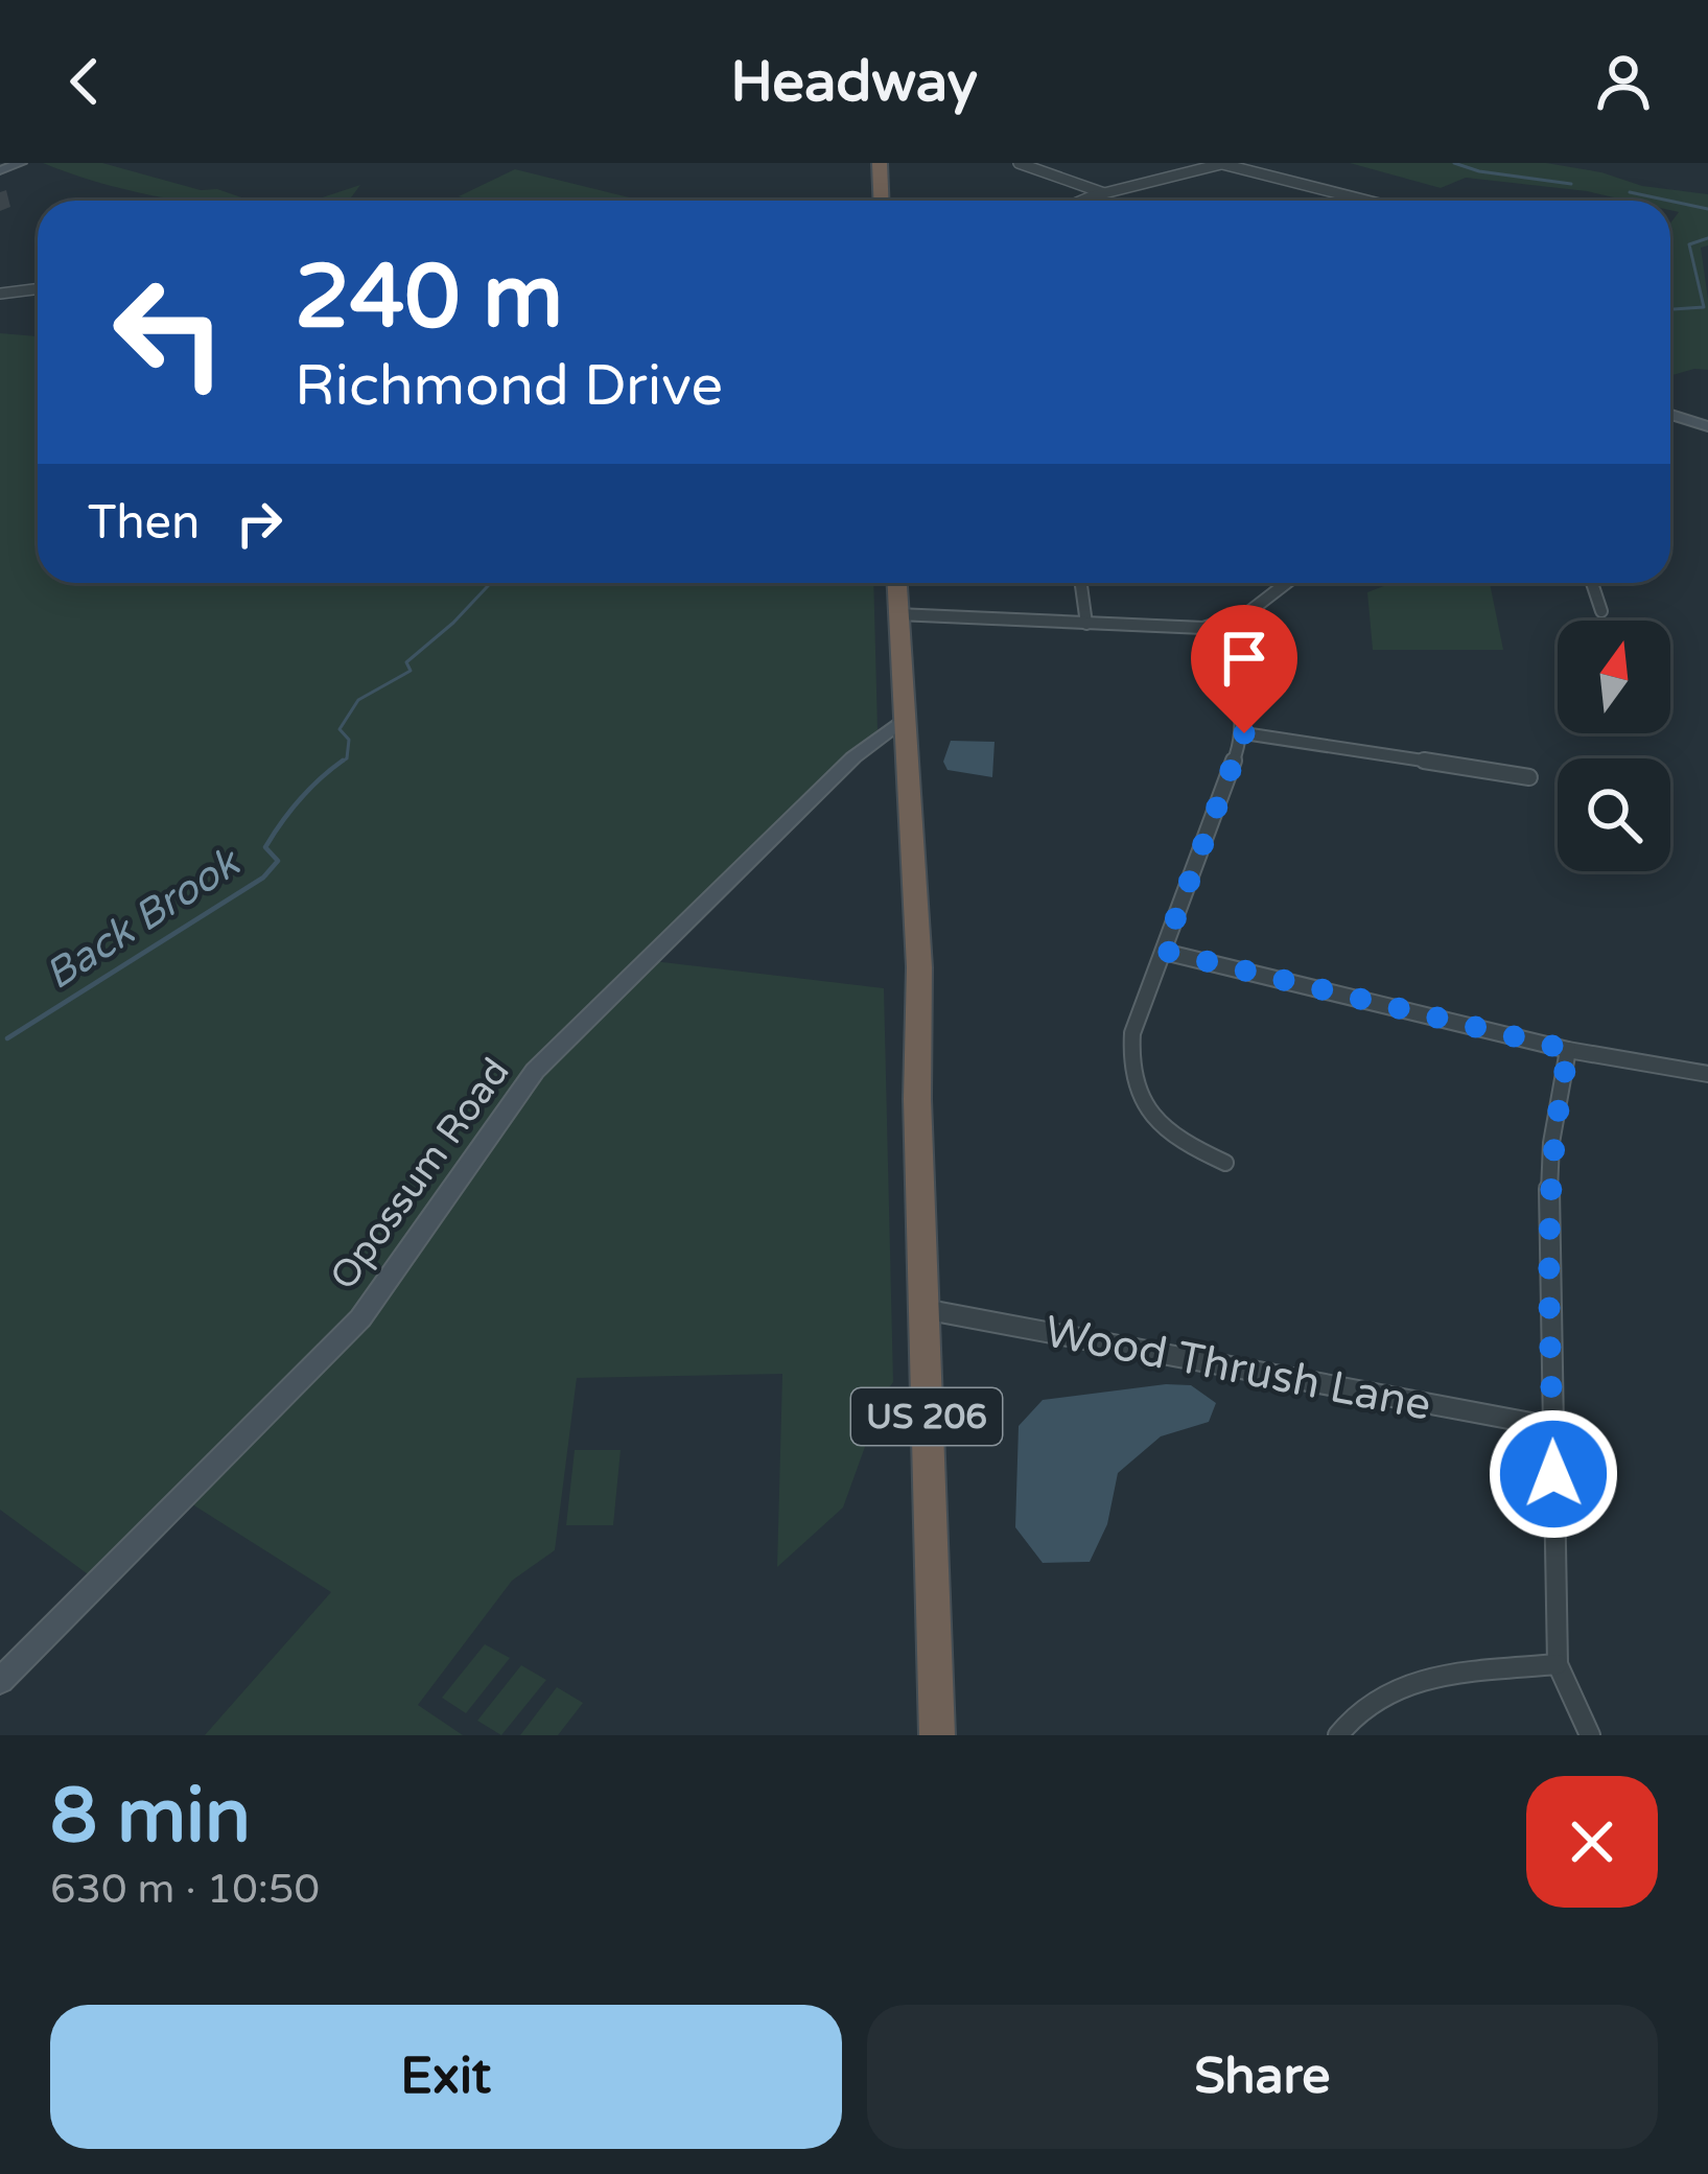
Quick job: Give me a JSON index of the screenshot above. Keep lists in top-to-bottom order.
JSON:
{
  "streets": {
    "highway": ["US 206"],
    "street": ["Opossum Road", "Wood Thrush Lane"]
  },
  "crossings": [
    ["Opossum Road", "US 206"],
    ["Wood Thrush Lane", "US 206"]
  ],
  "water": ["Back Brook"],
  "north": "top",
  "page": {
    "header": "Headway",
    "turn": ["240 m", "Richmond Drive"],
    "then": "Then",
    "heading": ["8 min", "630 m · 10:50"],
    "buttons": ["Exit", "Share"]
  }
}
